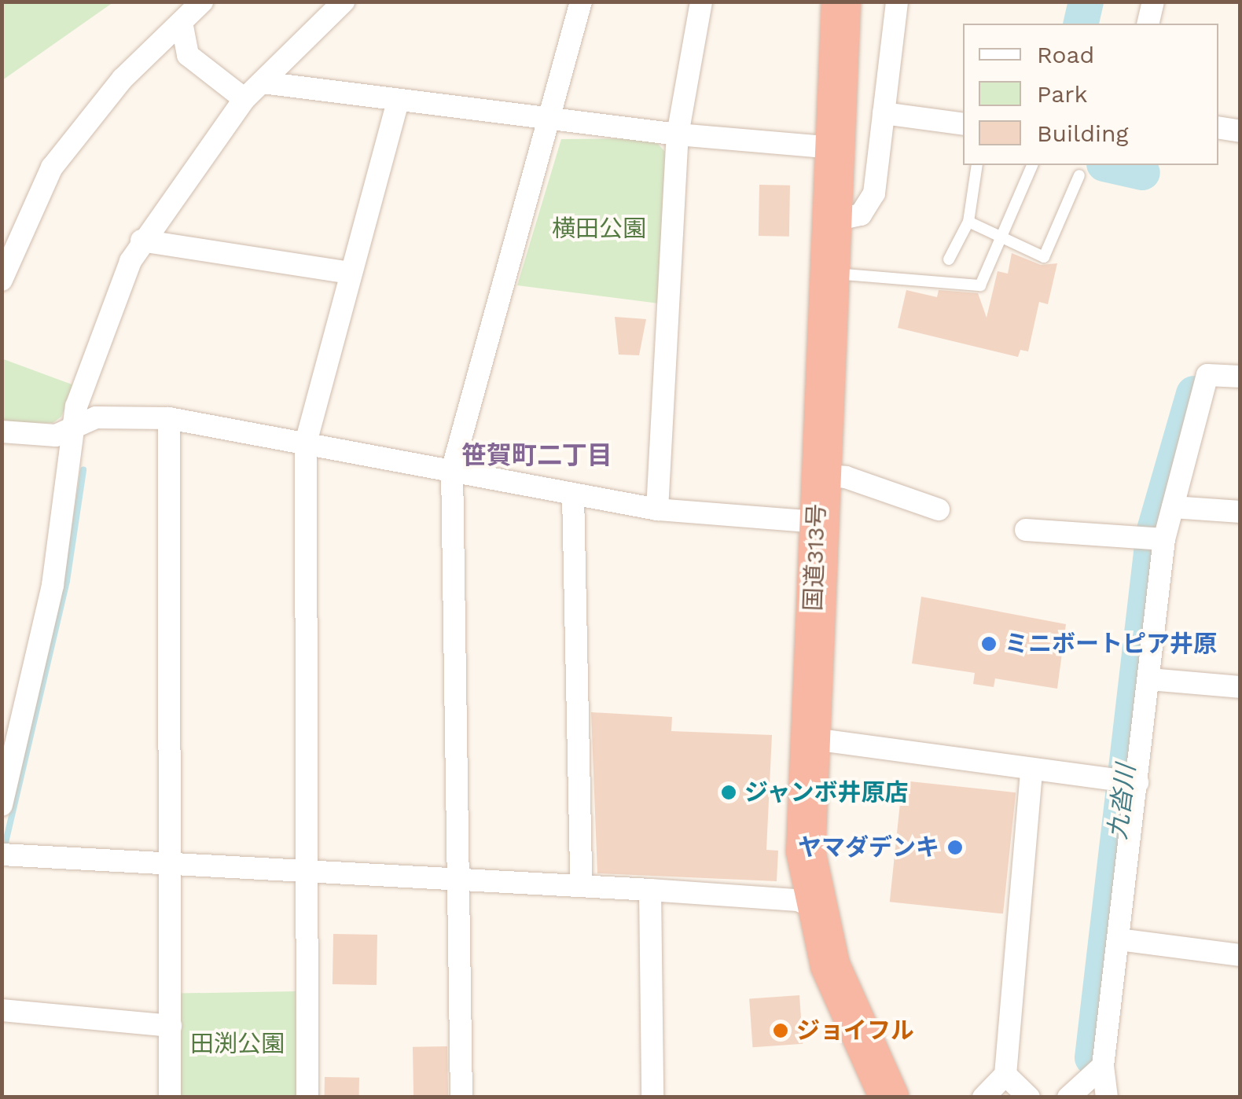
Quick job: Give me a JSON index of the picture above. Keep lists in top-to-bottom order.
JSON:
{
  "streets": {
    "highway": ["国道313号"]
  },
  "districts": ["笹賀町二丁目"],
  "water": ["九沓川"],
  "parks": ["横田公園", "田渕公園"],
  "places": [
    "ミニボートピア井原",
    "ジャンボ井原店",
    "ヤマダデンキ",
    "ジョイフル"
  ],
  "legend": ["Road", "Park", "Building"]
}
